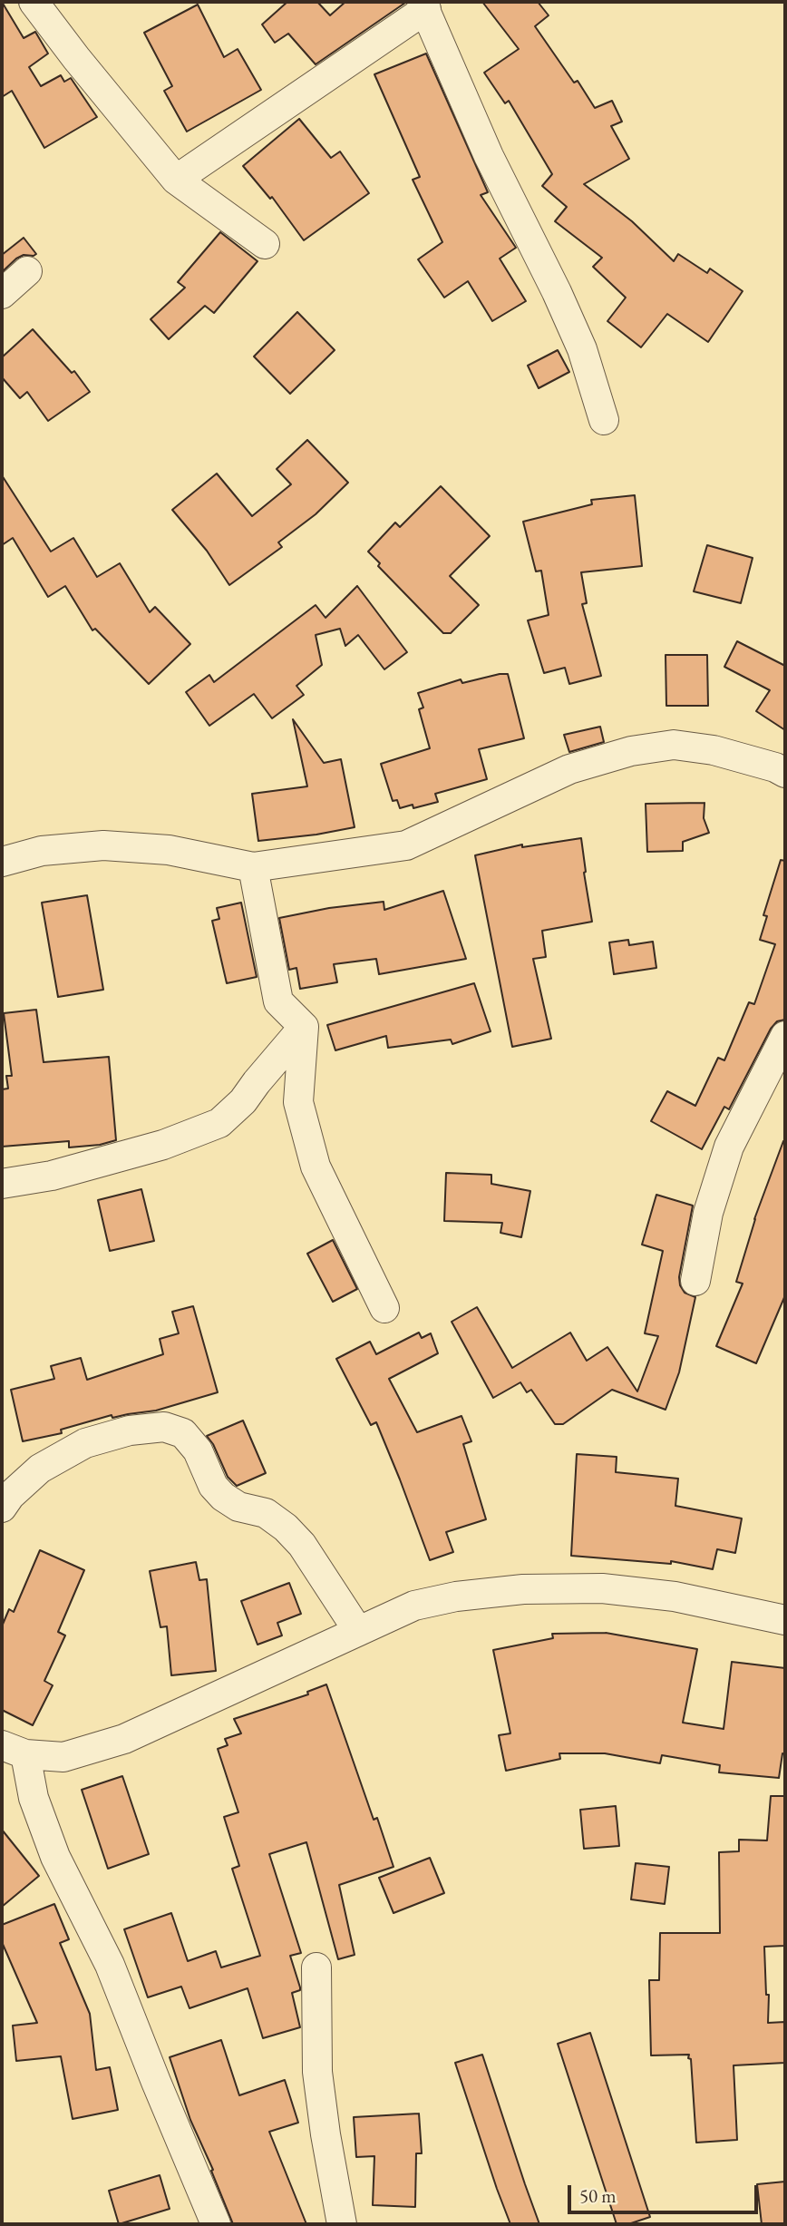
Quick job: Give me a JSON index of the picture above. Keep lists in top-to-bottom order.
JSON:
{
  "scale_bar": "50 m"
}
